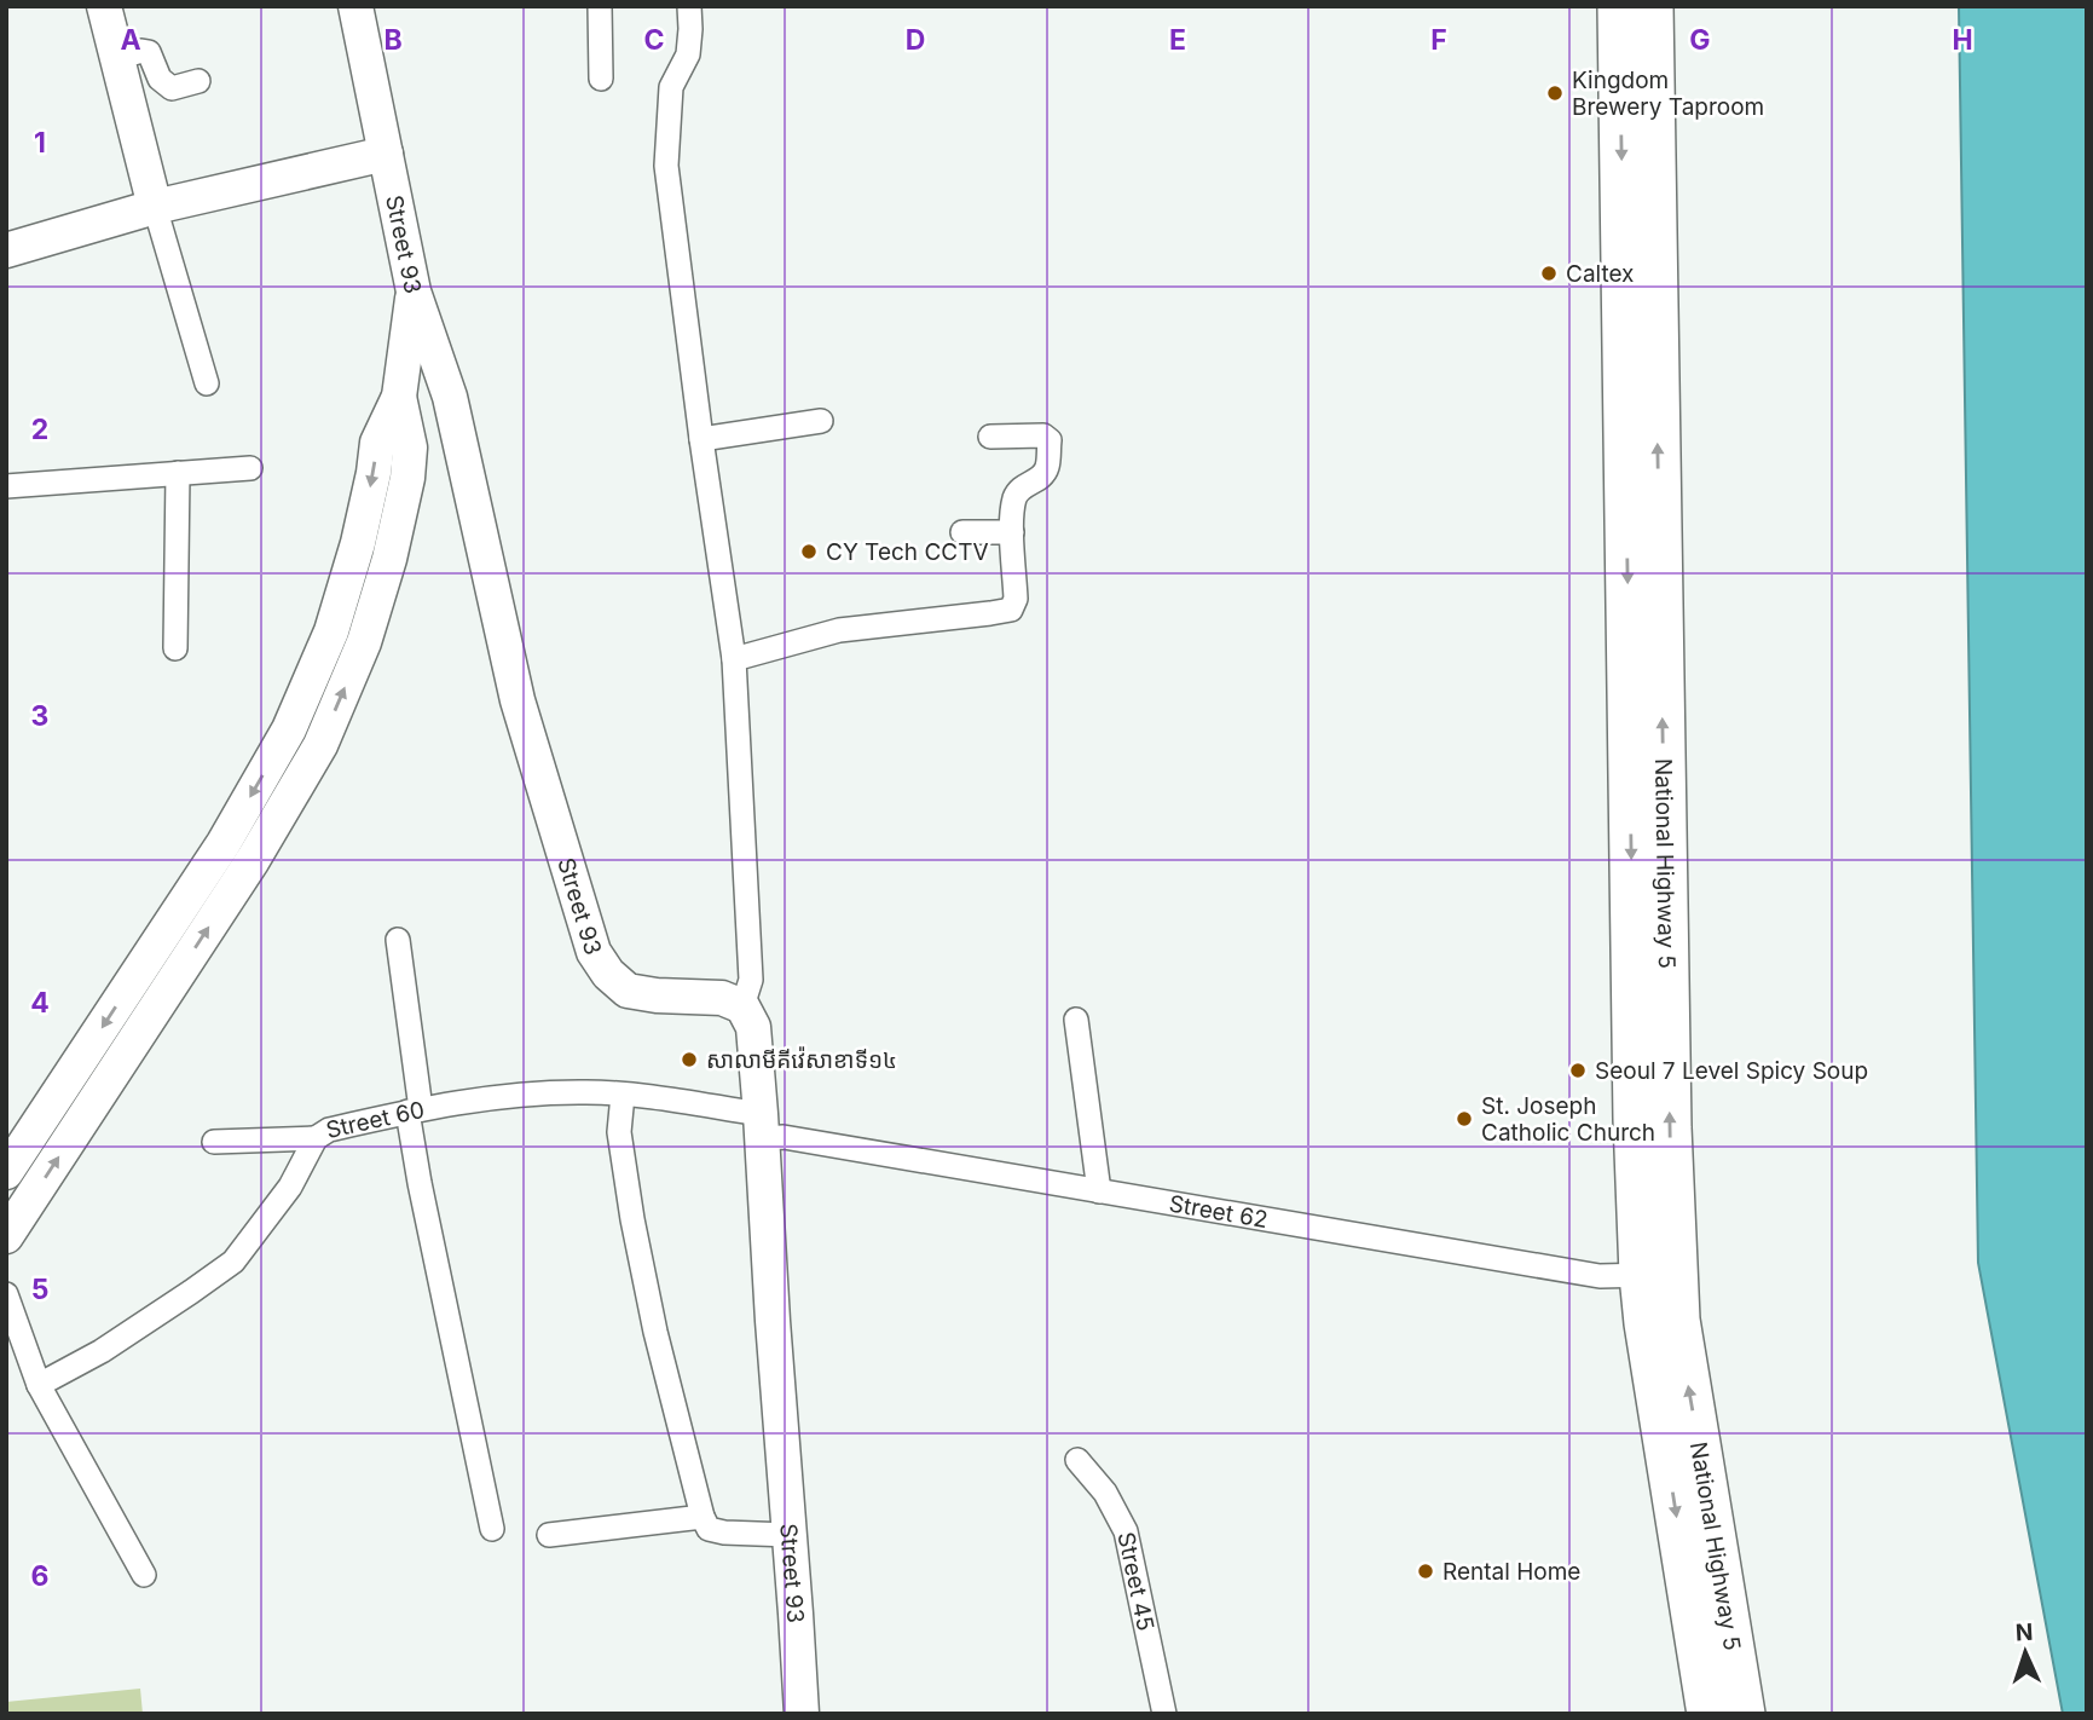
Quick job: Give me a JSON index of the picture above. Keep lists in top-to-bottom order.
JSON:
{
  "streets": {
    "highway": ["National Highway 5"],
    "street": [
      "Street 93",
      "Street 60",
      "Street 62",
      "Street 45"
    ]
  },
  "crossings": [
    ["Street 93", "Street 60"],
    ["Street 93", "Street 62"],
    ["National Highway 5", "Street 62"],
    ["Street 60", "Street 62"]
  ],
  "places": [
    "Kingdom Brewery Taproom",
    "Caltex",
    "CY Tech CCTV",
    "សាលាមីគីវ៉េសាខាទី១៤",
    "Seoul 7 Level Spicy Soup",
    "St. Joseph Catholic Church",
    "Rental Home"
  ],
  "north": "top",
  "grid": {
    "columns": [
      "A",
      "B",
      "C",
      "D",
      "E",
      "F",
      "G",
      "H"
    ],
    "rows": [
      "1",
      "2",
      "3",
      "4",
      "5",
      "6"
    ]
  }
}
